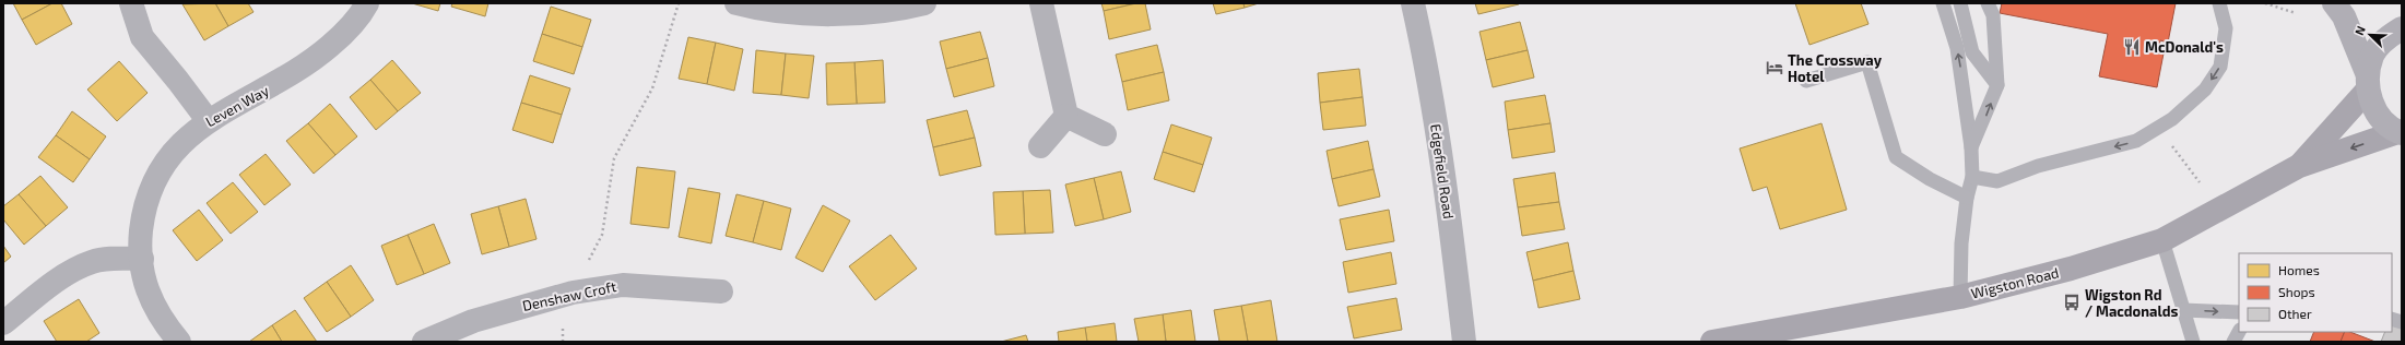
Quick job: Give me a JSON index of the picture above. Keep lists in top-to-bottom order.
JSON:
{
  "streets": {
    "street": [
      "Leven Way",
      "Edgefield Road",
      "Wigston Road",
      "Denshaw Croft"
    ]
  },
  "places": {
    "restaurant": ["McDonald's"],
    "hotel": ["The Crossway Hotel"],
    "bus stop": ["Wigston Rd / Macdonalds"]
  },
  "legend": ["Homes", "Shops", "Other"],
  "north": "top left"
}
